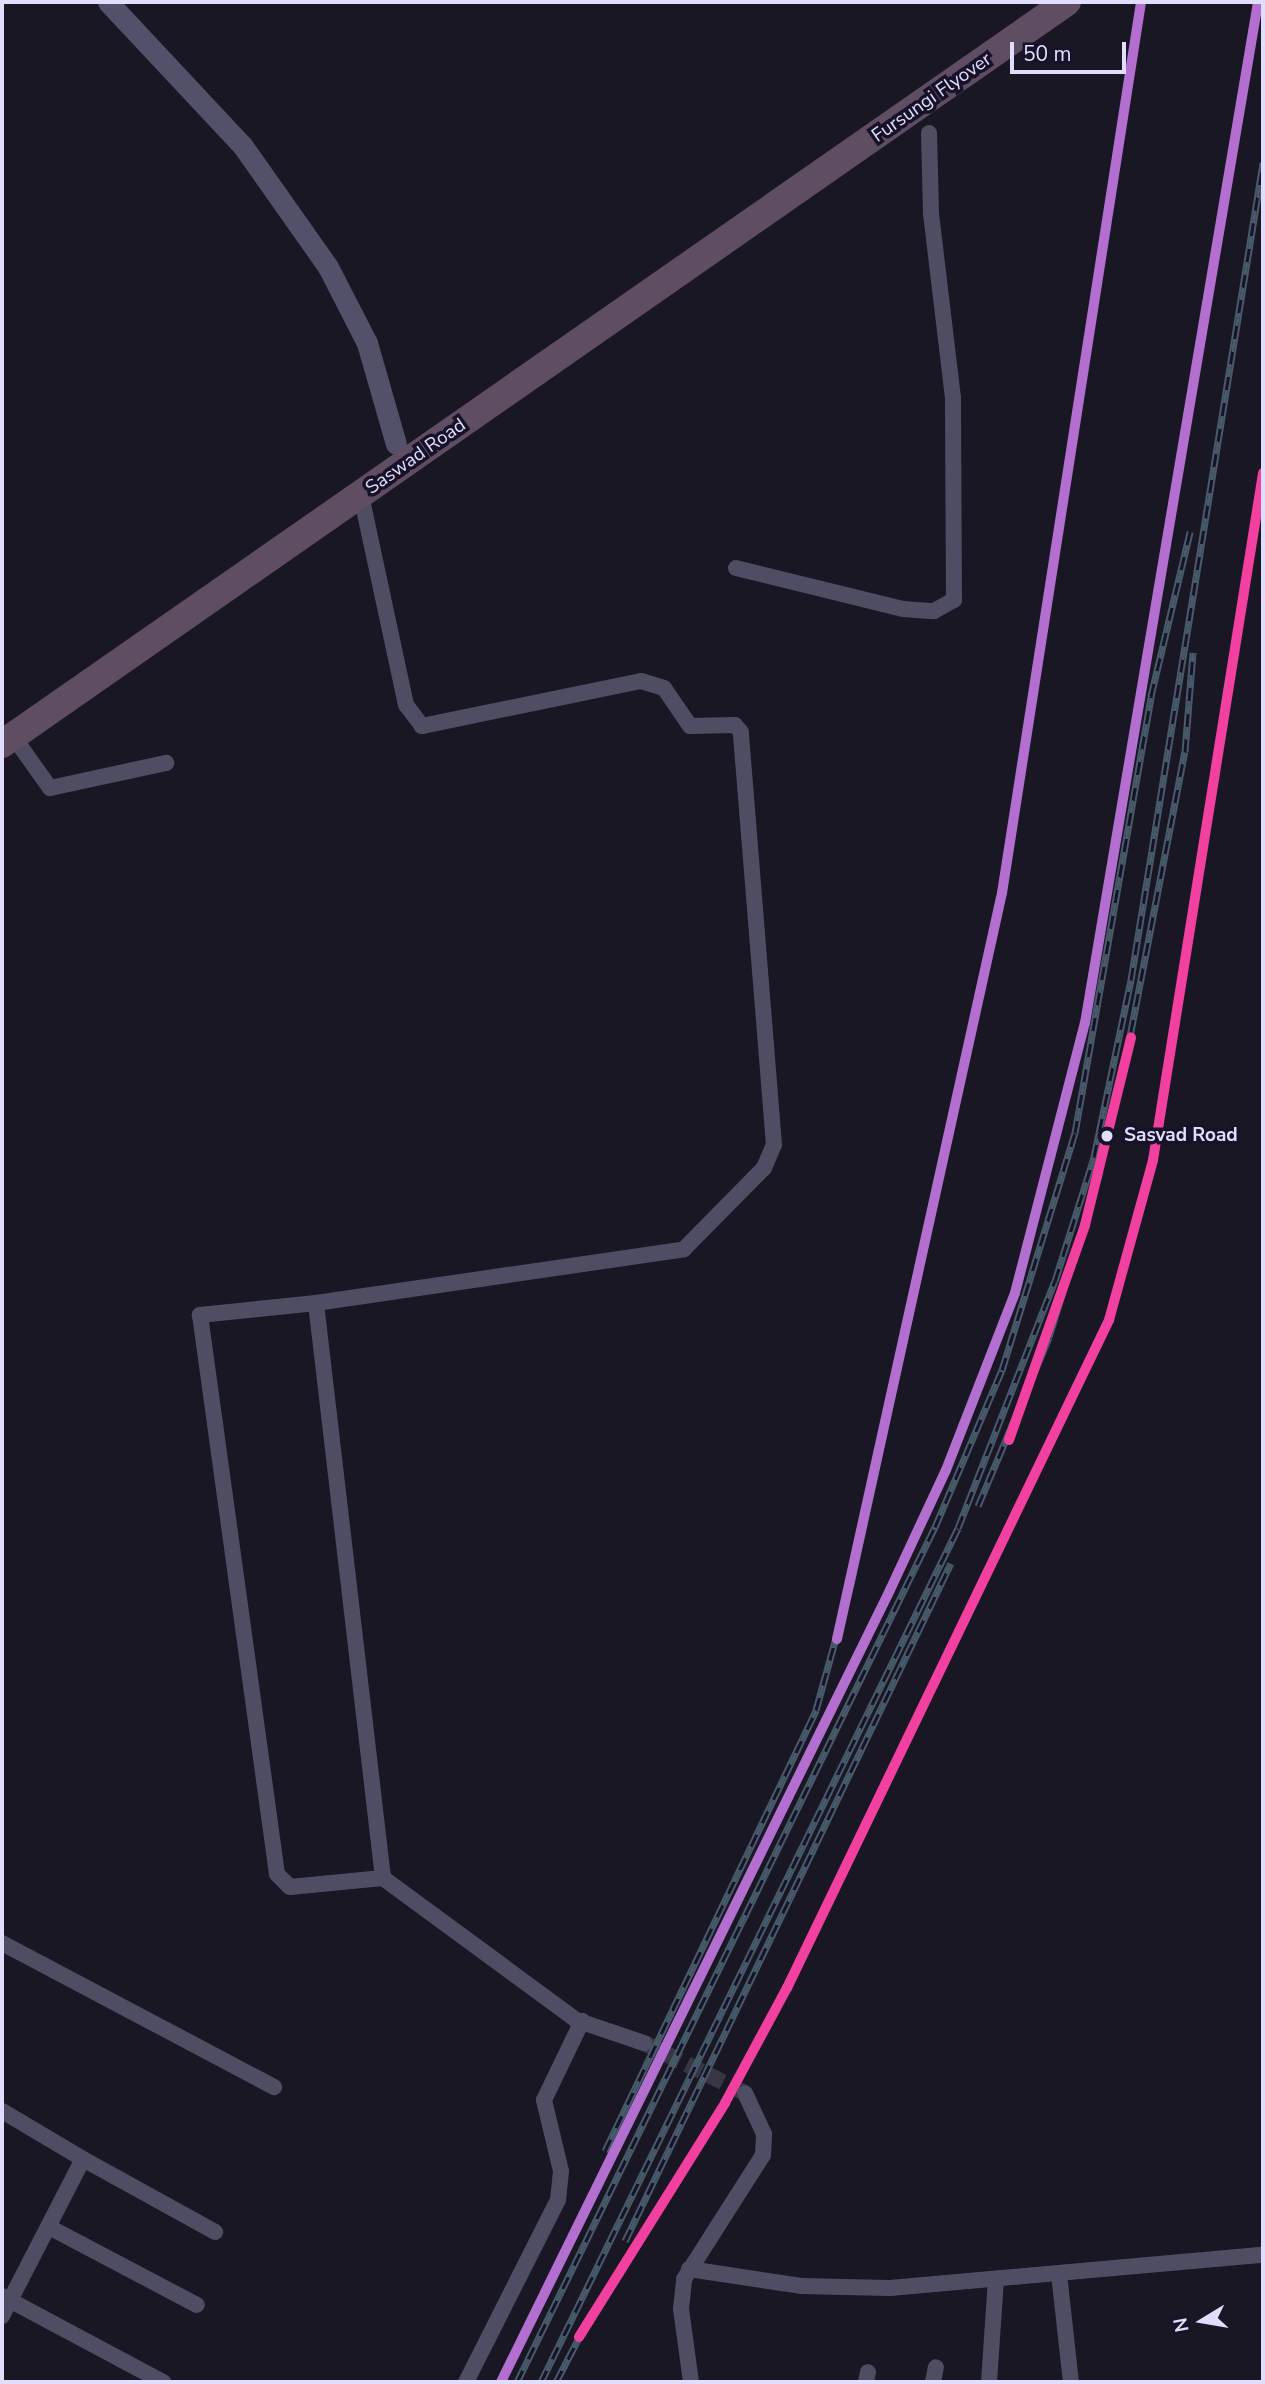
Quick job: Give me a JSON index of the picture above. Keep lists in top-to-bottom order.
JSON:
{
  "streets": {
    "highway": ["Fursungi Flyover", "Saswad Road"]
  },
  "crossings": [
    ["Fursungi Flyover", "Saswad Road"]
  ],
  "places": ["Sasvad Road"],
  "scale_bar": "50 m",
  "north": "left"
}
